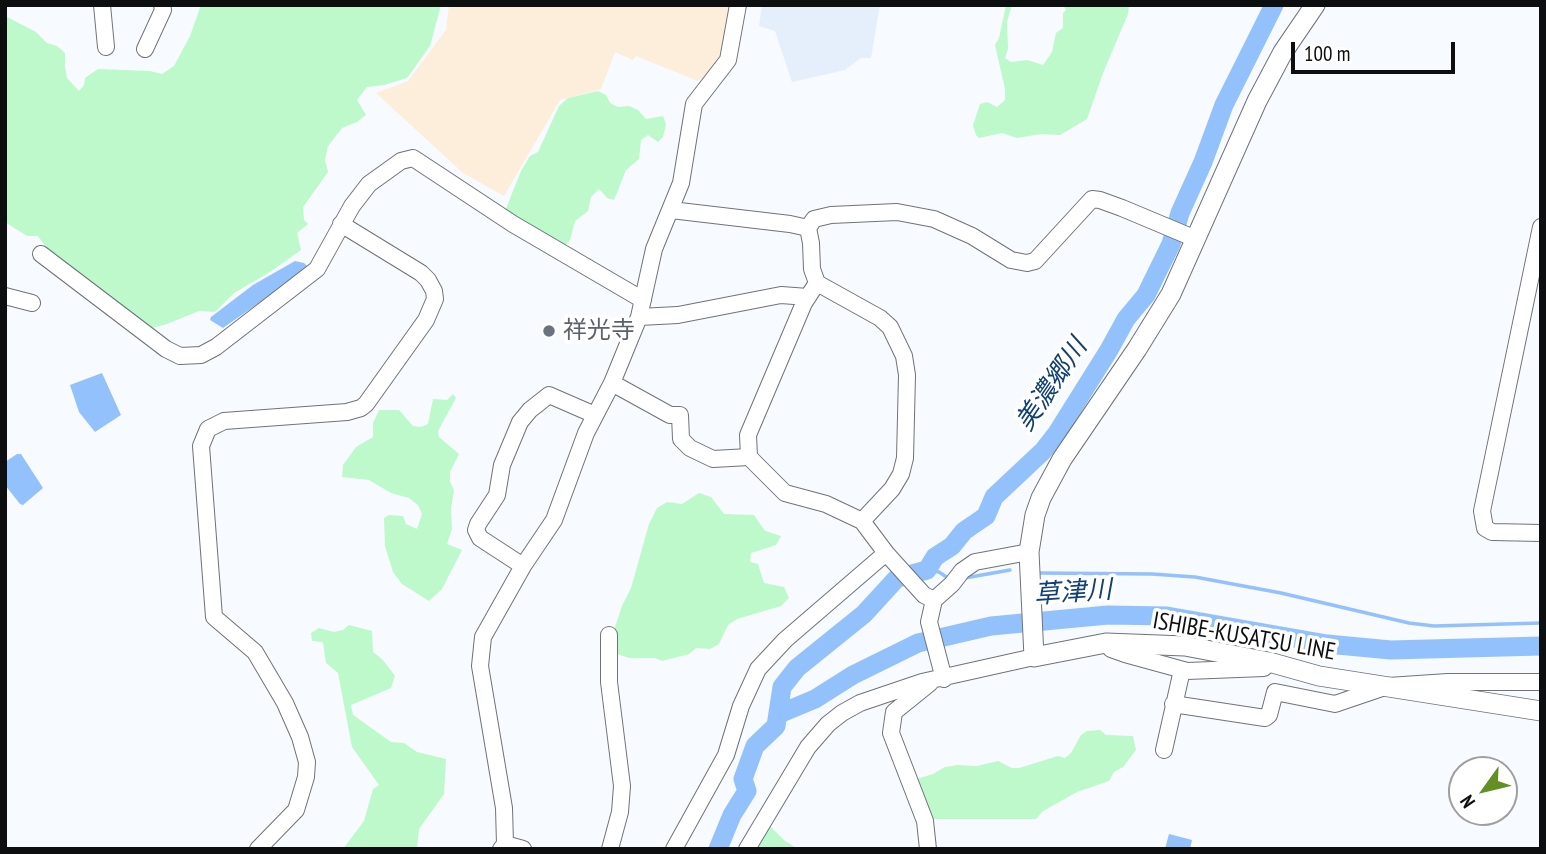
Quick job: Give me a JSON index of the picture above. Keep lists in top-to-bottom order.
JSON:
{
  "streets": {
    "main road": ["ISHIBE-KUSATSU LINE"]
  },
  "water": ["美濃郷川", "草津川"],
  "places": ["祥光寺"],
  "scale_bar": "100 m",
  "north": "bottom left"
}
